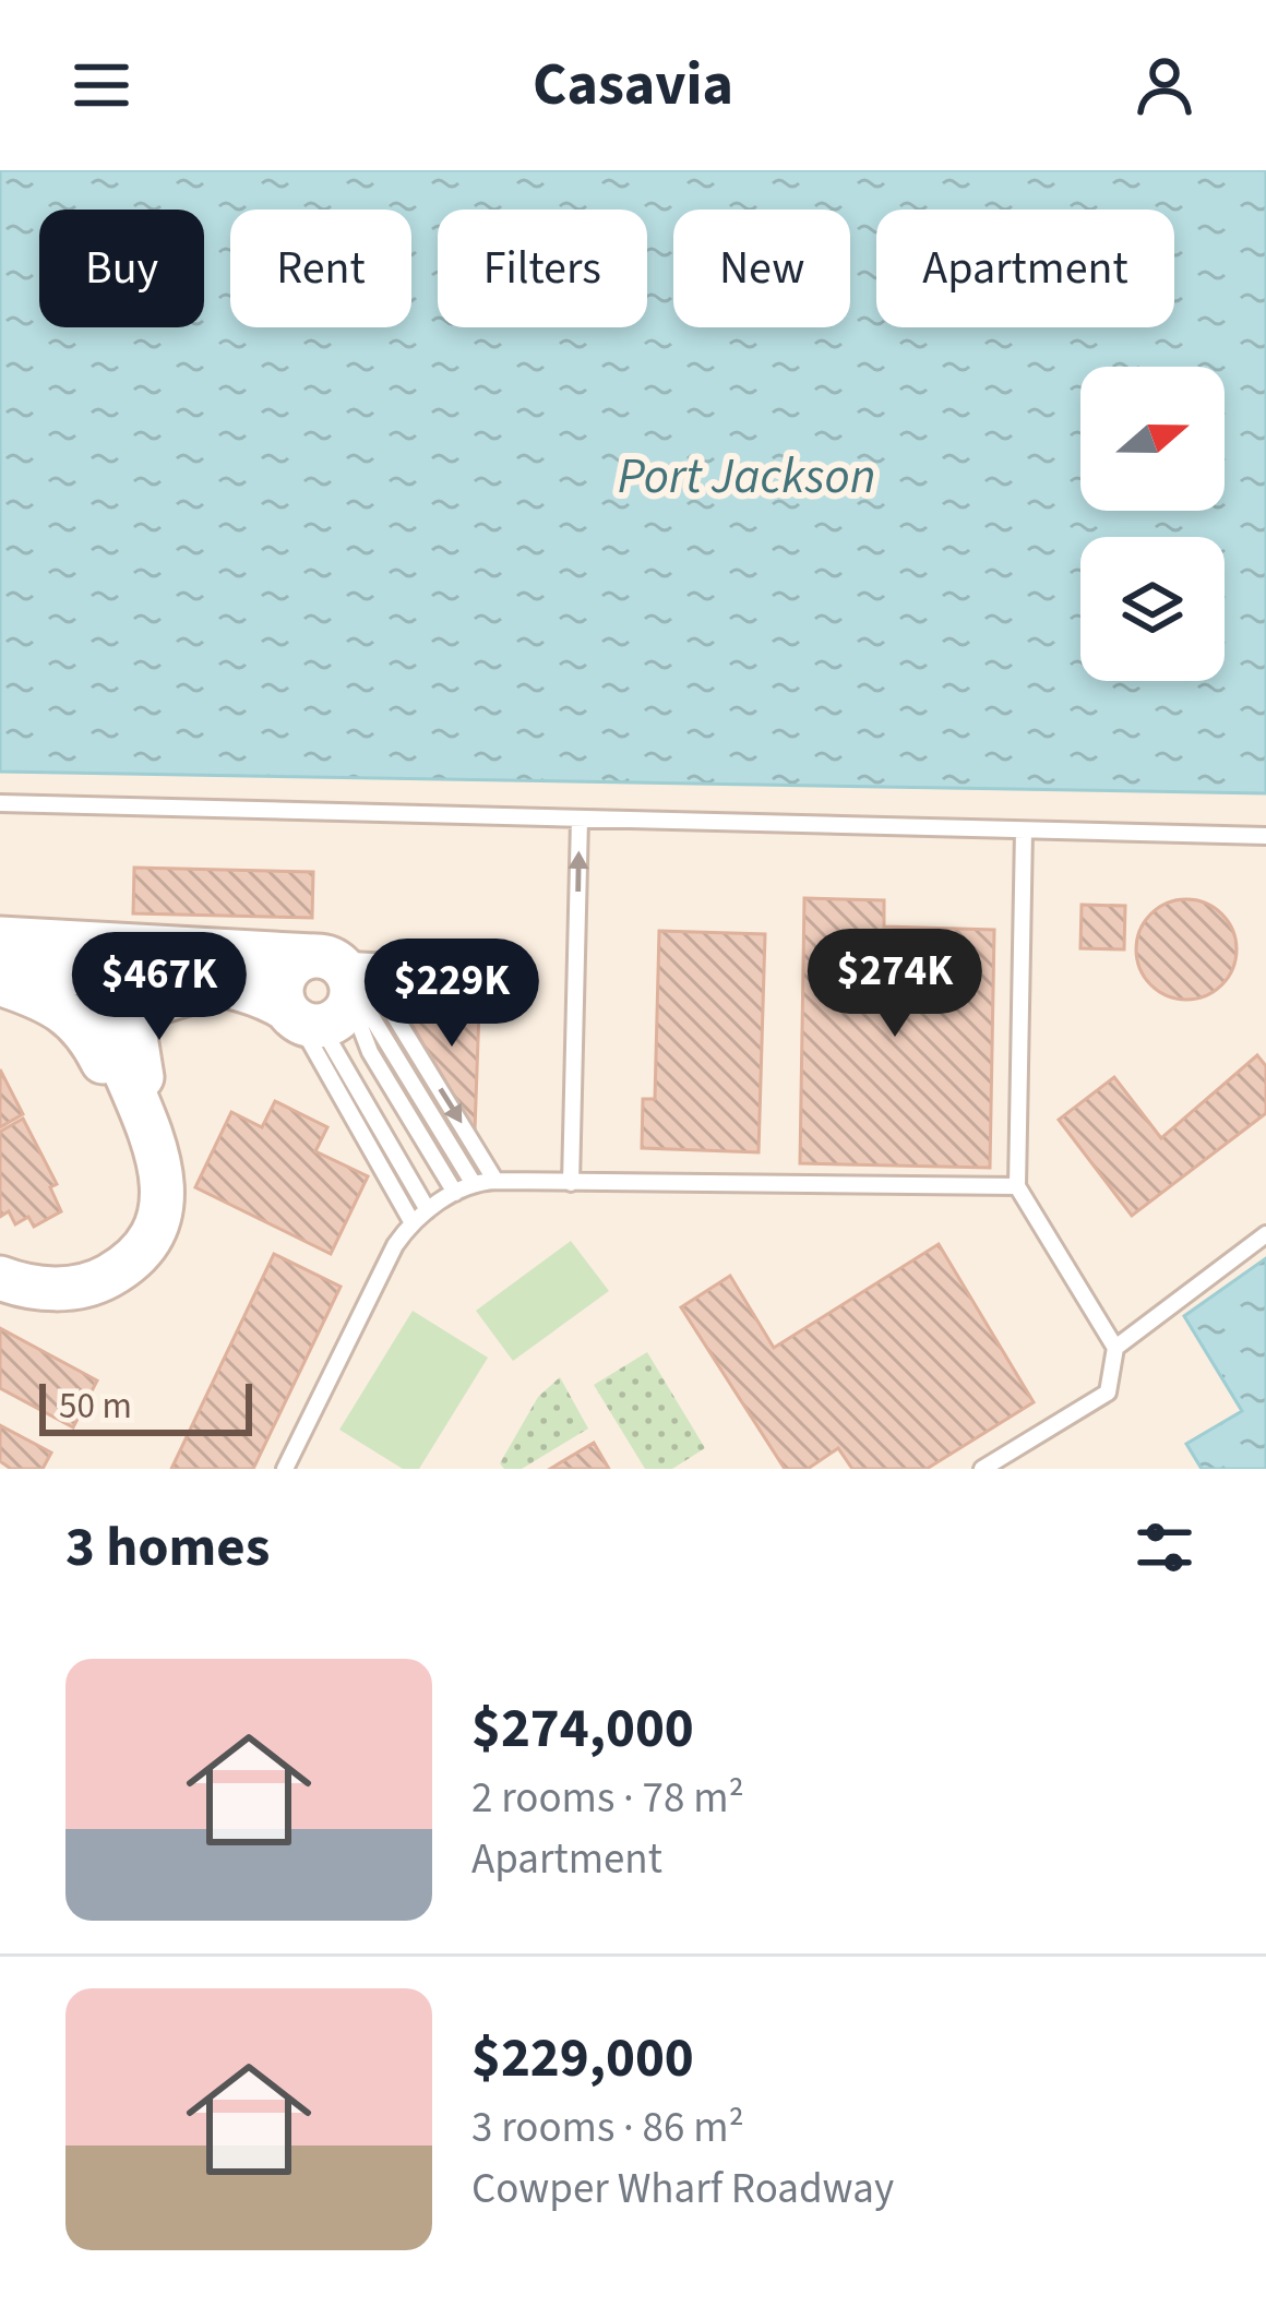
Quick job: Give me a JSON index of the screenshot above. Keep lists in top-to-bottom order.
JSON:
{
  "water": ["Port Jackson"],
  "scale_bar": "50 m",
  "north": "right",
  "page": {
    "header": "Casavia",
    "chip": [
      "Buy",
      "Rent",
      "Filters",
      "New",
      "Apartment"
    ],
    "price": ["$274K", "$467K", "$229K"],
    "scale": "50 m",
    "heading": "3 homes",
    "list": [
      {
        "name": "$274,000",
        "note": "2 rooms · 78 m² · Apartment"
      },
      {
        "name": "$229,000",
        "note": "3 rooms · 86 m² · Cowper Wharf Roadway"
      }
    ]
  }
}
